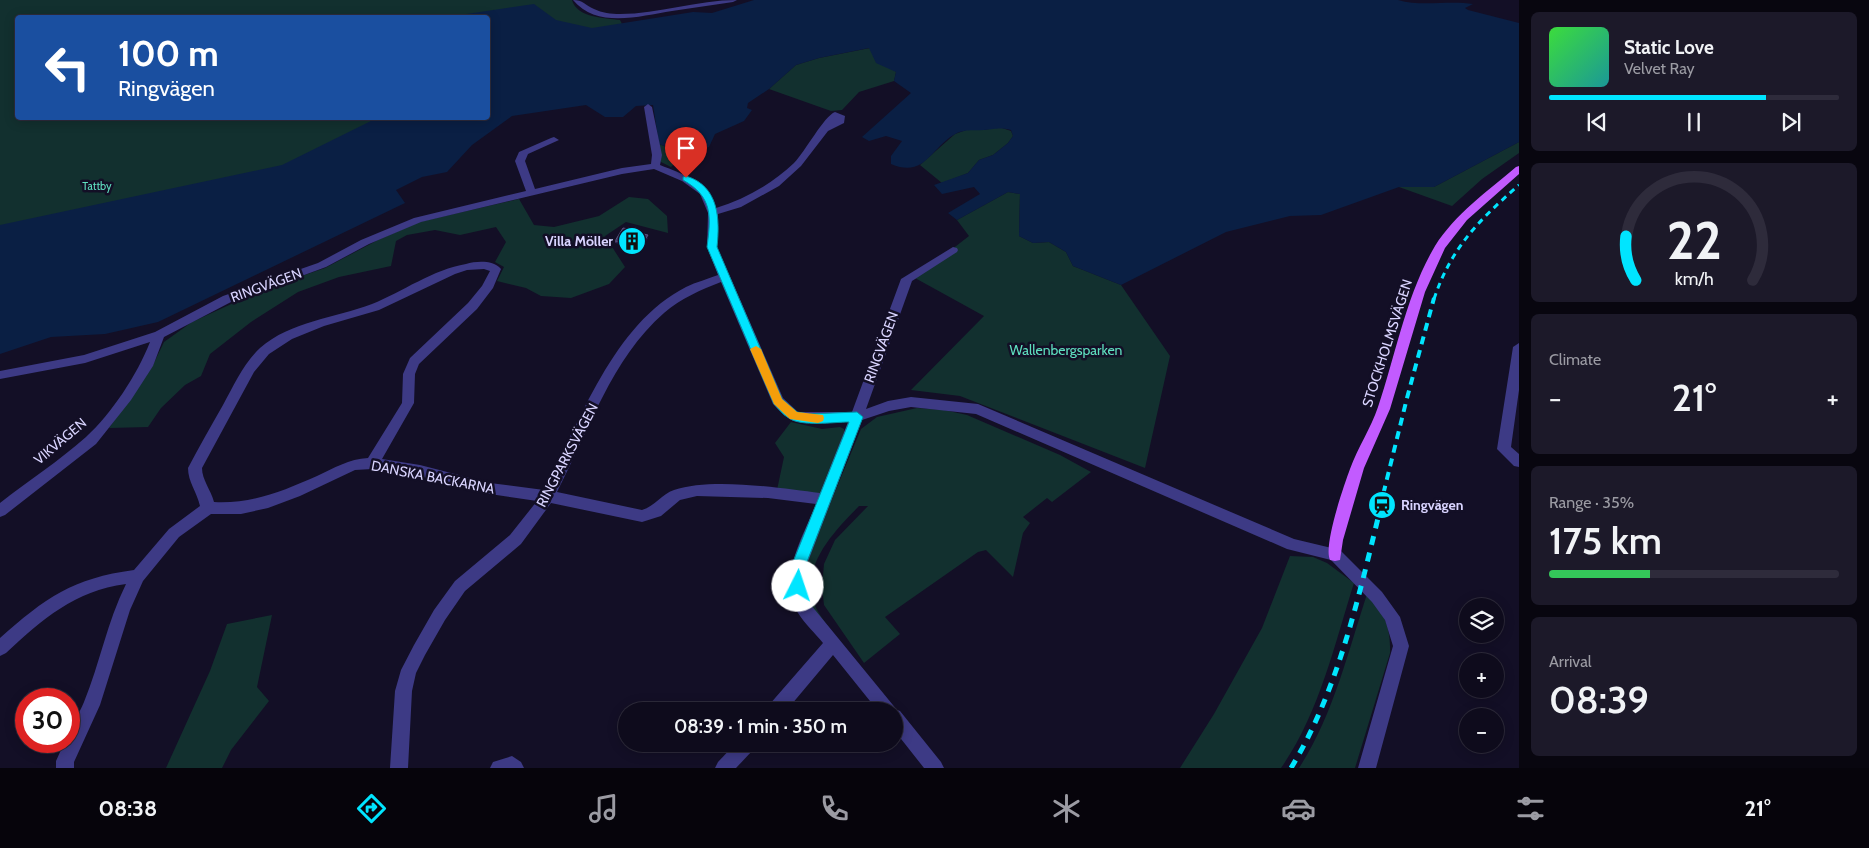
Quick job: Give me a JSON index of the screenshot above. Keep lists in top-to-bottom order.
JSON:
{
  "streets": {
    "main road": ["STOCKHOLMSVÄGEN"],
    "street": [
      "RINGVÄGEN",
      "VIKVÄGEN",
      "RINGPARKSVÄGEN",
      "DANSKA BACKARNA"
    ]
  },
  "crossings": [
    ["RINGVÄGEN", "VIKVÄGEN"],
    ["RINGVÄGEN", "DANSKA BACKARNA"],
    ["RINGPARKSVÄGEN", "DANSKA BACKARNA"]
  ],
  "parks": ["Tattby", "Wallenbergsparken"],
  "places": {
    "building": ["Villa Möller"],
    "station": ["Ringvägen"]
  },
  "page": {
    "turn": ["100 m", "Ringvägen"],
    "song": ["Static Love", "Velvet Ray"],
    "tile": [
      "Climate",
      ["Range · 35%", "175 km"],
      ["Arrival", "08:39"]
    ],
    "heat": ["−", "21°", "+"],
    "map_buttons": ["+", "−"],
    "limit": "30",
    "trip": "08:39 · 1 min · 350 m",
    "tabs": ["08:38", "21°"],
    "gauge": ["22", "km/h"]
  }
}
